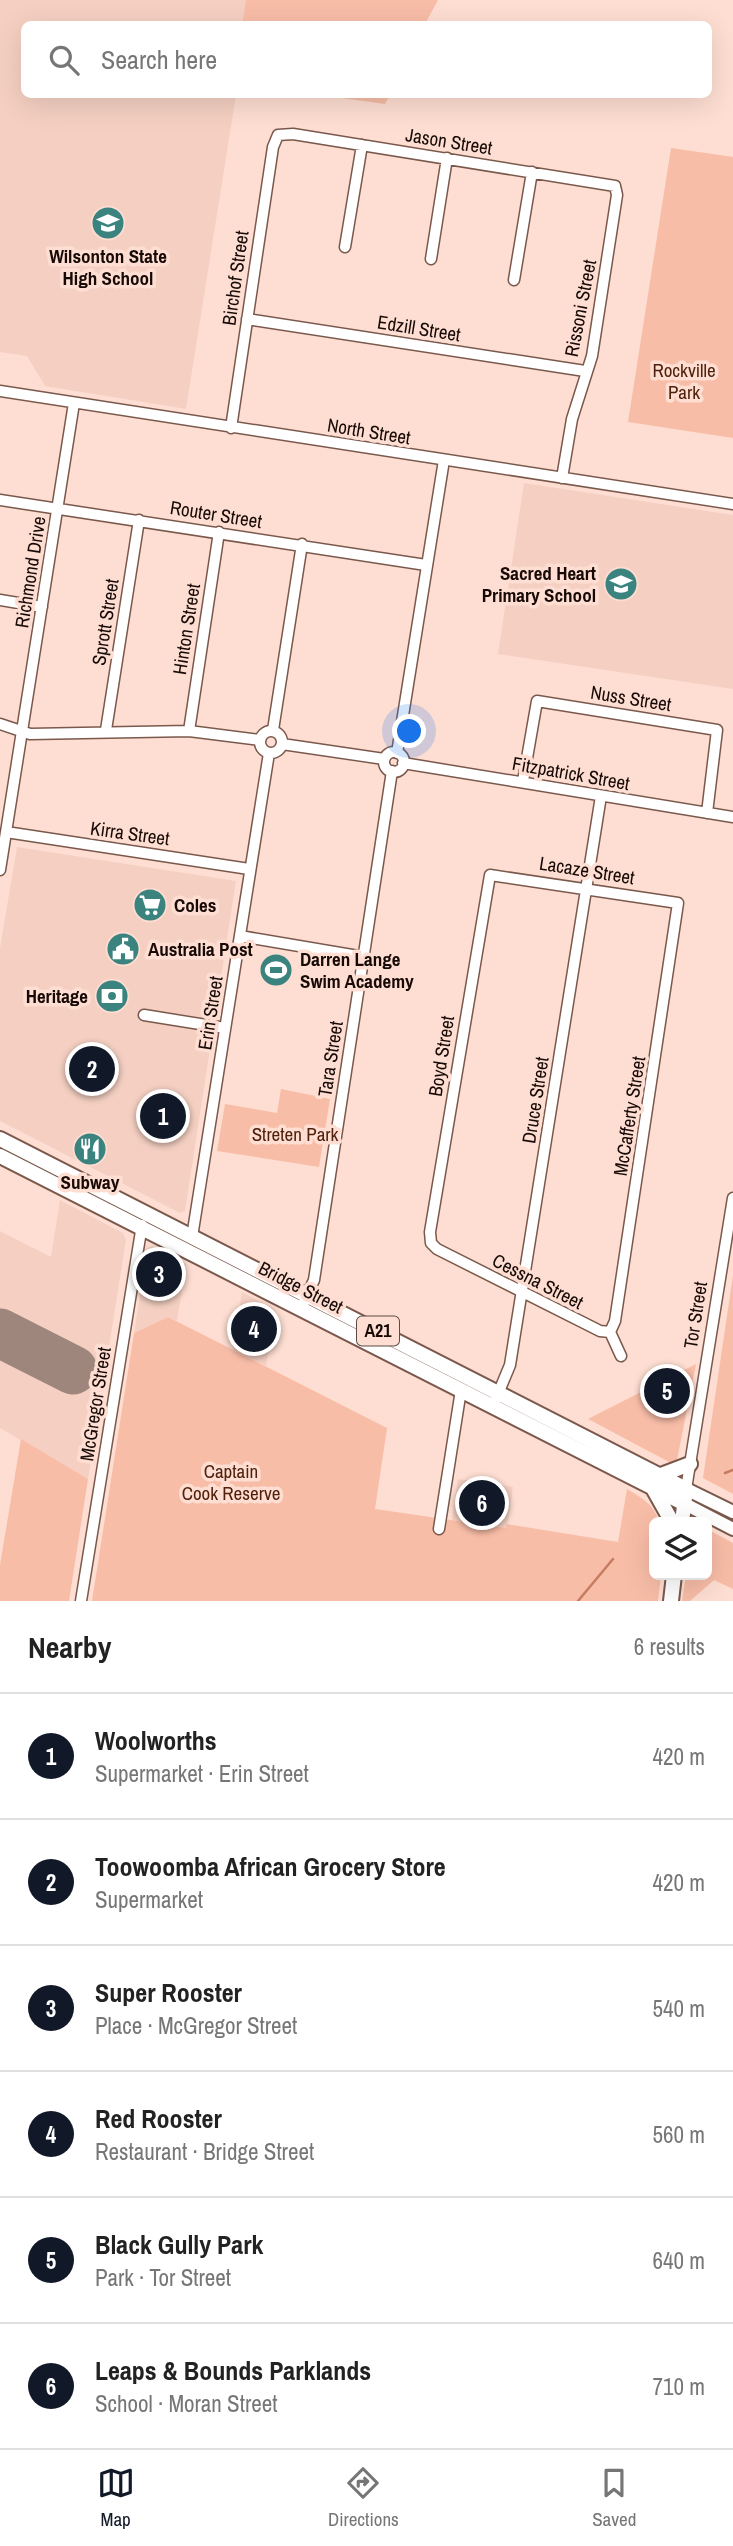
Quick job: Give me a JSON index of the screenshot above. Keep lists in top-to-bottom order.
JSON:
{
  "streets": {
    "highway": ["Bridge Street", "Tor Street", "A21"],
    "street": [
      "Jason Street",
      "Birchof Street",
      "Rissoni Street",
      "Edzill Street",
      "North Street",
      "Router Street",
      "Richmond Drive",
      "Sprott Street",
      "Hinton Street",
      "Nuss Street",
      "Fitzpatrick Street",
      "Kirra Street",
      "Lacaze Street",
      "Erin Street",
      "Boyd Street",
      "Tara Street",
      "Druce Street",
      "McCafferty Street",
      "Cessna Street",
      "McGregor Street"
    ]
  },
  "crossings": [
    ["Jason Street", "Birchof Street"],
    ["Jason Street", "Rissoni Street"],
    ["Birchof Street", "Edzill Street"],
    ["Birchof Street", "North Street"],
    ["Rissoni Street", "Edzill Street"],
    ["Rissoni Street", "North Street"],
    ["North Street", "Richmond Drive"],
    ["Router Street", "Richmond Drive"],
    ["Router Street", "Sprott Street"],
    ["Router Street", "Hinton Street"],
    ["Richmond Drive", "Kirra Street"],
    ["Nuss Street", "Fitzpatrick Street"],
    ["Fitzpatrick Street", "Tara Street"],
    ["Fitzpatrick Street", "Druce Street"],
    ["Kirra Street", "Erin Street"],
    ["Lacaze Street", "Boyd Street"],
    ["Lacaze Street", "Druce Street"],
    ["Lacaze Street", "McCafferty Street"],
    ["Erin Street", "Bridge Street"],
    ["Boyd Street", "Cessna Street"],
    ["Tara Street", "Bridge Street"],
    ["Druce Street", "Cessna Street"],
    ["Druce Street", "Bridge Street"],
    ["McCafferty Street", "Cessna Street"],
    ["Bridge Street", "Tor Street"],
    ["Bridge Street", "McGregor Street"]
  ],
  "parks": ["Rockville Park", "Streten Park", "Captain Cook Reserve"],
  "places": {
    "school or university": ["Wilsonton State High School", "Sacred Heart Primary School"],
    "supermarket": ["Coles"],
    "public building": ["Australia Post"],
    "sports": ["Darren Lange Swim Academy"],
    "bank": ["Heritage"],
    "restaurant": ["Subway"]
  },
  "page": {
    "search": "Search here",
    "pins": [
      "2",
      "1",
      "3",
      "4",
      "5",
      "6"
    ],
    "heading": ["Nearby", "6 results"],
    "list": [
      {
        "mark": "1",
        "name": "Woolworths",
        "note": "Supermarket · Erin Street",
        "value": "420 m"
      },
      {
        "mark": "2",
        "name": "Toowoomba African Grocery Store",
        "note": "Supermarket",
        "value": "420 m"
      },
      {
        "mark": "3",
        "name": "Super Rooster",
        "note": "Place · McGregor Street",
        "value": "540 m"
      },
      {
        "mark": "4",
        "name": "Red Rooster",
        "note": "Restaurant · Bridge Street",
        "value": "560 m"
      },
      {
        "mark": "5",
        "name": "Black Gully Park",
        "note": "Park · Tor Street",
        "value": "640 m"
      },
      {
        "mark": "6",
        "name": "Leaps & Bounds Parklands",
        "note": "School · Moran Street",
        "value": "710 m"
      }
    ],
    "nav": ["Map", "Directions", "Saved"]
  }
}
